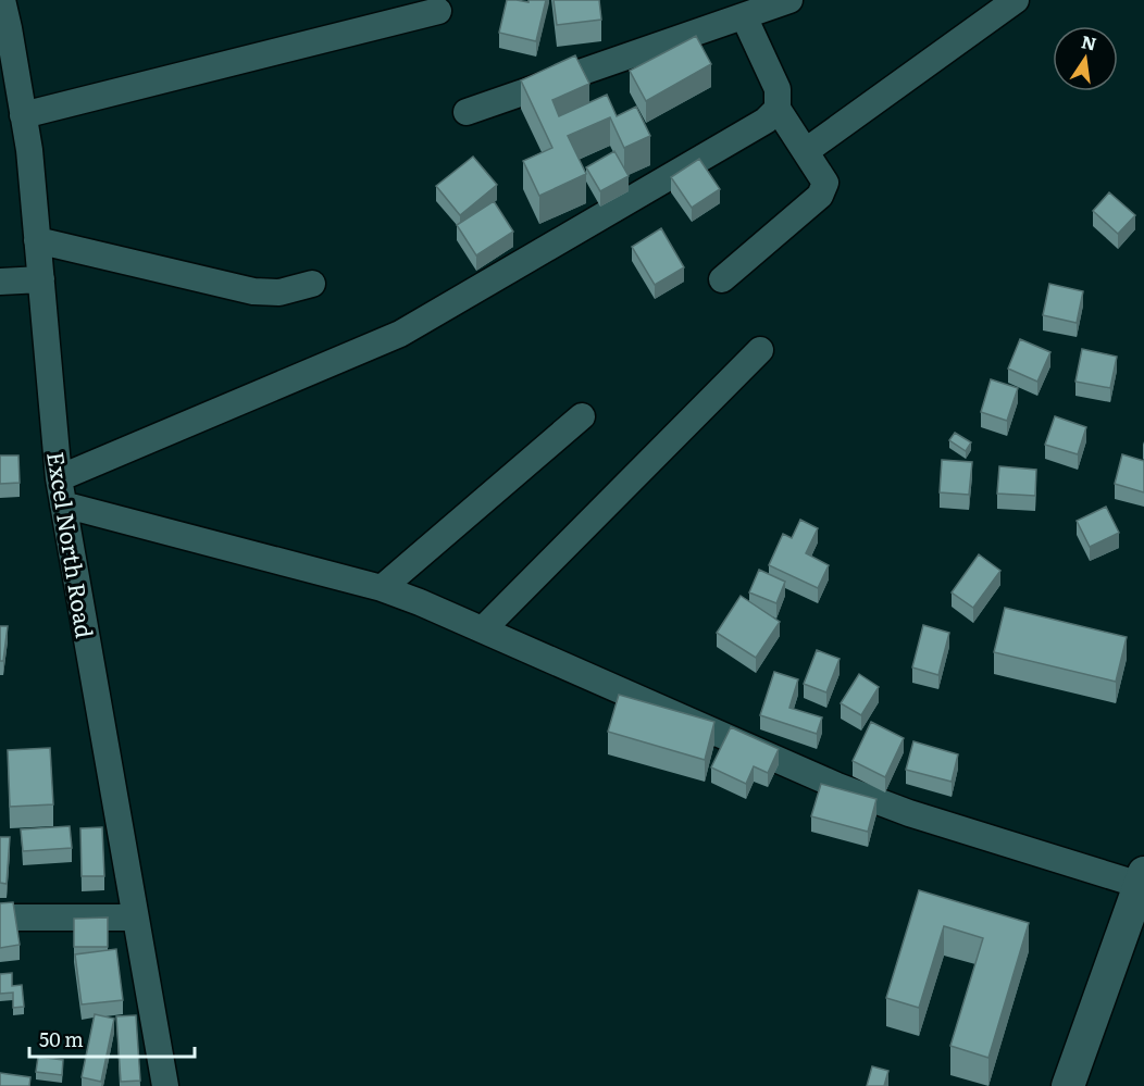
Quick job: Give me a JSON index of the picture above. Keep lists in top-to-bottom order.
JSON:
{
  "streets": {
    "street": ["Excel North Road"]
  },
  "scale_bar": "50 m",
  "north": "top"
}
